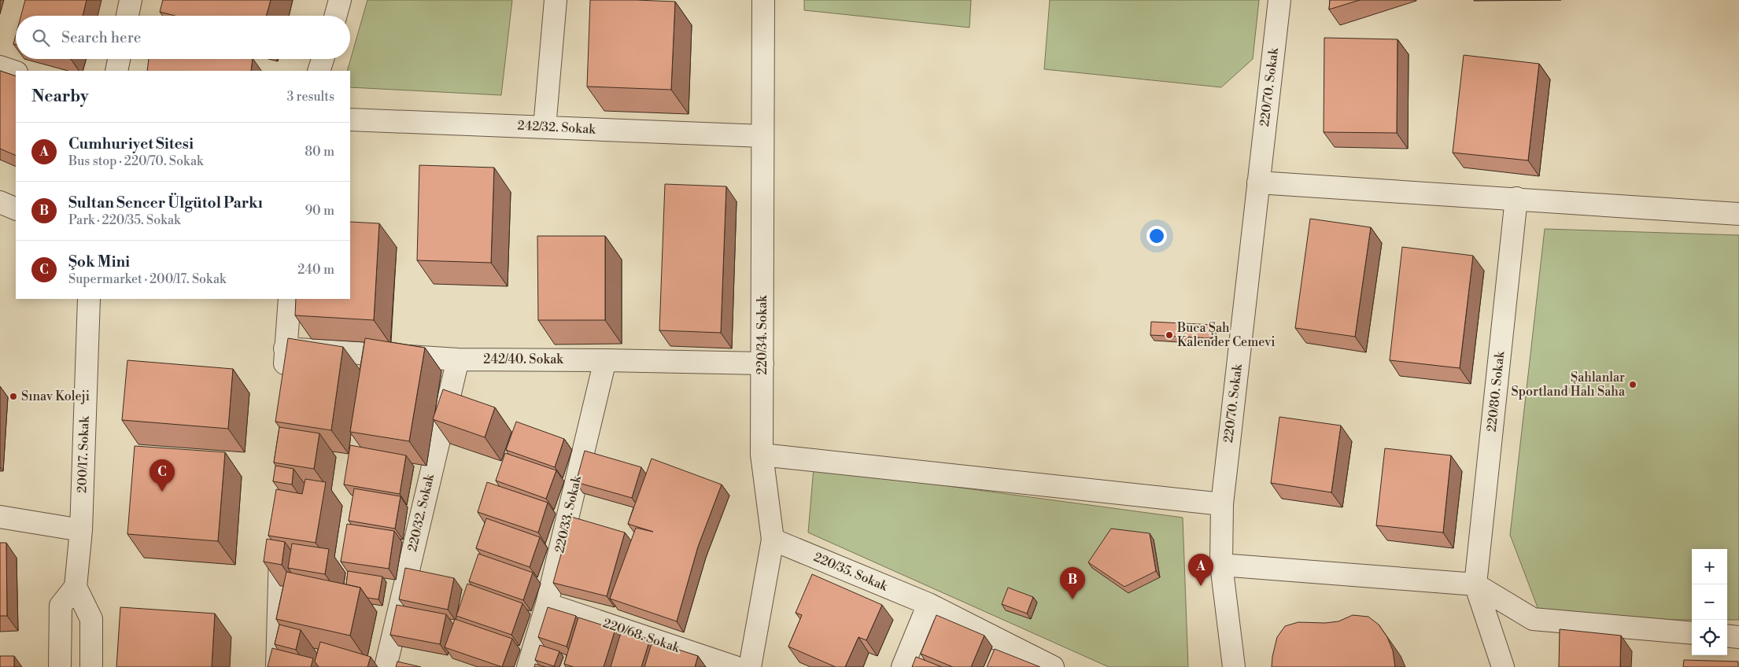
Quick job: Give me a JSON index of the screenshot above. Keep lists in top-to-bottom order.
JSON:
{
  "streets": {
    "street": [
      "220/70. Sokak",
      "242/32. Sokak",
      "220/34. Sokak",
      "242/40. Sokak",
      "220/80. Sokak",
      "200/17. Sokak",
      "220/32. Sokak",
      "220/33. Sokak",
      "220/35. Sokak",
      "220/68. Sokak"
    ]
  },
  "crossings": [
    ["242/32. Sokak", "220/34. Sokak"],
    ["220/34. Sokak", "242/40. Sokak"],
    ["220/34. Sokak", "220/35. Sokak"],
    ["242/40. Sokak", "220/32. Sokak"],
    ["242/40. Sokak", "220/33. Sokak"],
    ["220/33. Sokak", "220/68. Sokak"]
  ],
  "places": ["Buca Şah Kalender Cemevi", "Şahlanlar Sportland Halı Saha", "Sınav Koleji"],
  "page": {
    "search": "Search here",
    "heading": ["Nearby", "3 results"],
    "list": [
      {
        "mark": "A",
        "name": "Cumhuriyet Sitesi",
        "note": "Bus stop · 220/70. Sokak",
        "value": "80 m"
      },
      {
        "mark": "B",
        "name": "Sultan Sencer Ülgütol Parkı",
        "note": "Park · 220/35. Sokak",
        "value": "90 m"
      },
      {
        "mark": "C",
        "name": "Şok Mini",
        "note": "Supermarket · 200/17. Sokak",
        "value": "240 m"
      }
    ],
    "pins": ["C", "A", "B"],
    "map_buttons": ["+", "−"]
  }
}
